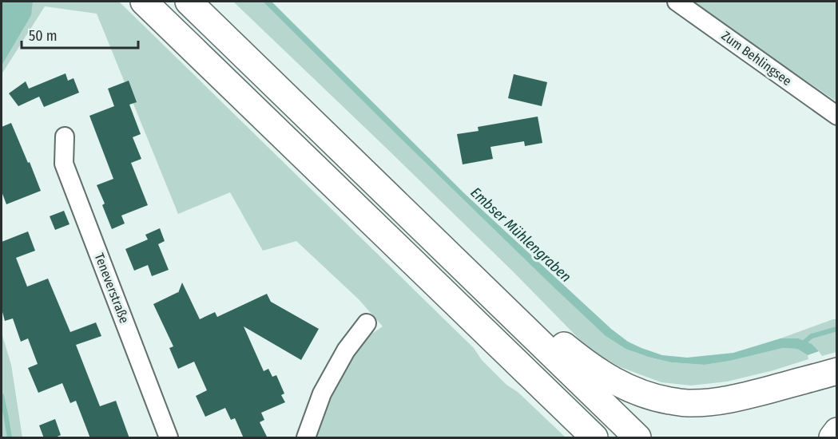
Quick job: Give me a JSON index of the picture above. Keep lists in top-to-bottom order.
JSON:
{
  "streets": {
    "street": ["Zum Behlingsee", "Teneverstraße"]
  },
  "water": ["Embser Mühlengraben"],
  "scale_bar": "50 m"
}
